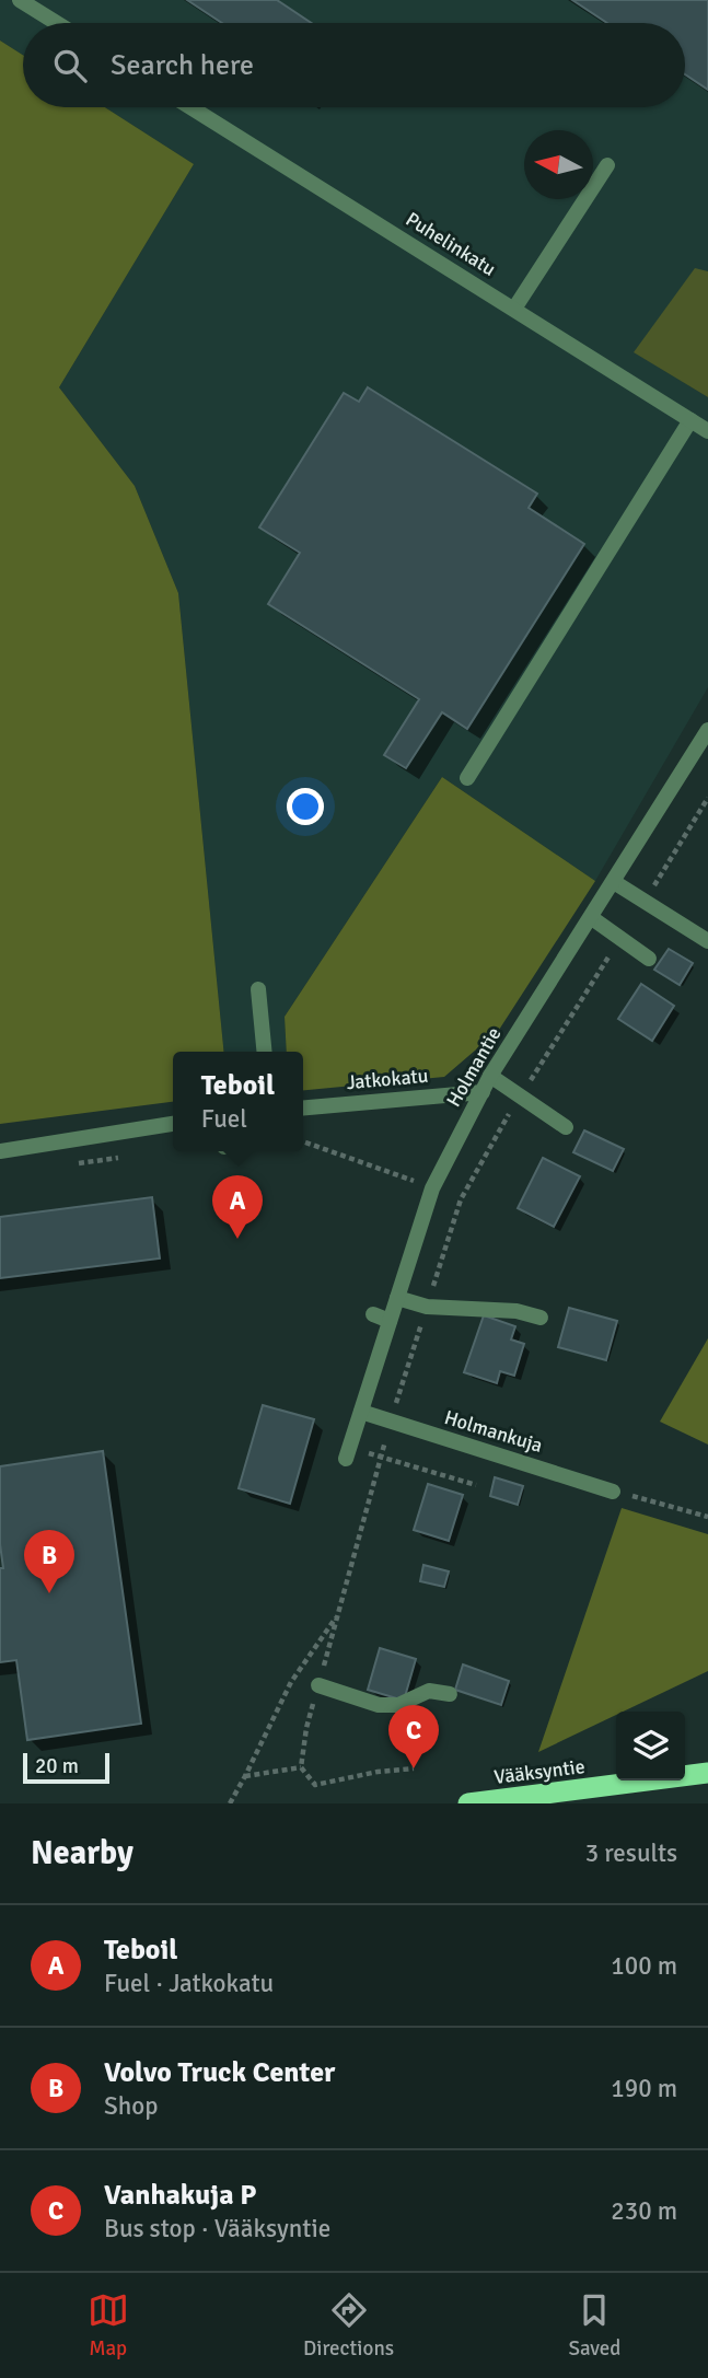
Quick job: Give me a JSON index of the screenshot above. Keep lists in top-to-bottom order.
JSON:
{
  "streets": {
    "highway": ["Vääksyntie"],
    "street": [
      "Puhelinkatu",
      "Holmantie",
      "Jatkokatu",
      "Holmankuja"
    ]
  },
  "crossings": [
    ["Holmantie", "Jatkokatu"],
    ["Holmantie", "Holmankuja"]
  ],
  "scale_bar": "20 m",
  "north": "left",
  "page": {
    "search": "Search here",
    "popup": ["Teboil", "Fuel"],
    "pins": ["A", "B", "C"],
    "scale": "20 m",
    "heading": ["Nearby", "3 results"],
    "list": [
      {
        "mark": "A",
        "name": "Teboil",
        "note": "Fuel · Jatkokatu",
        "value": "100 m"
      },
      {
        "mark": "B",
        "name": "Volvo Truck Center",
        "note": "Shop",
        "value": "190 m"
      },
      {
        "mark": "C",
        "name": "Vanhakuja P",
        "note": "Bus stop · Vääksyntie",
        "value": "230 m"
      }
    ],
    "nav": ["Map", "Directions", "Saved"]
  }
}
